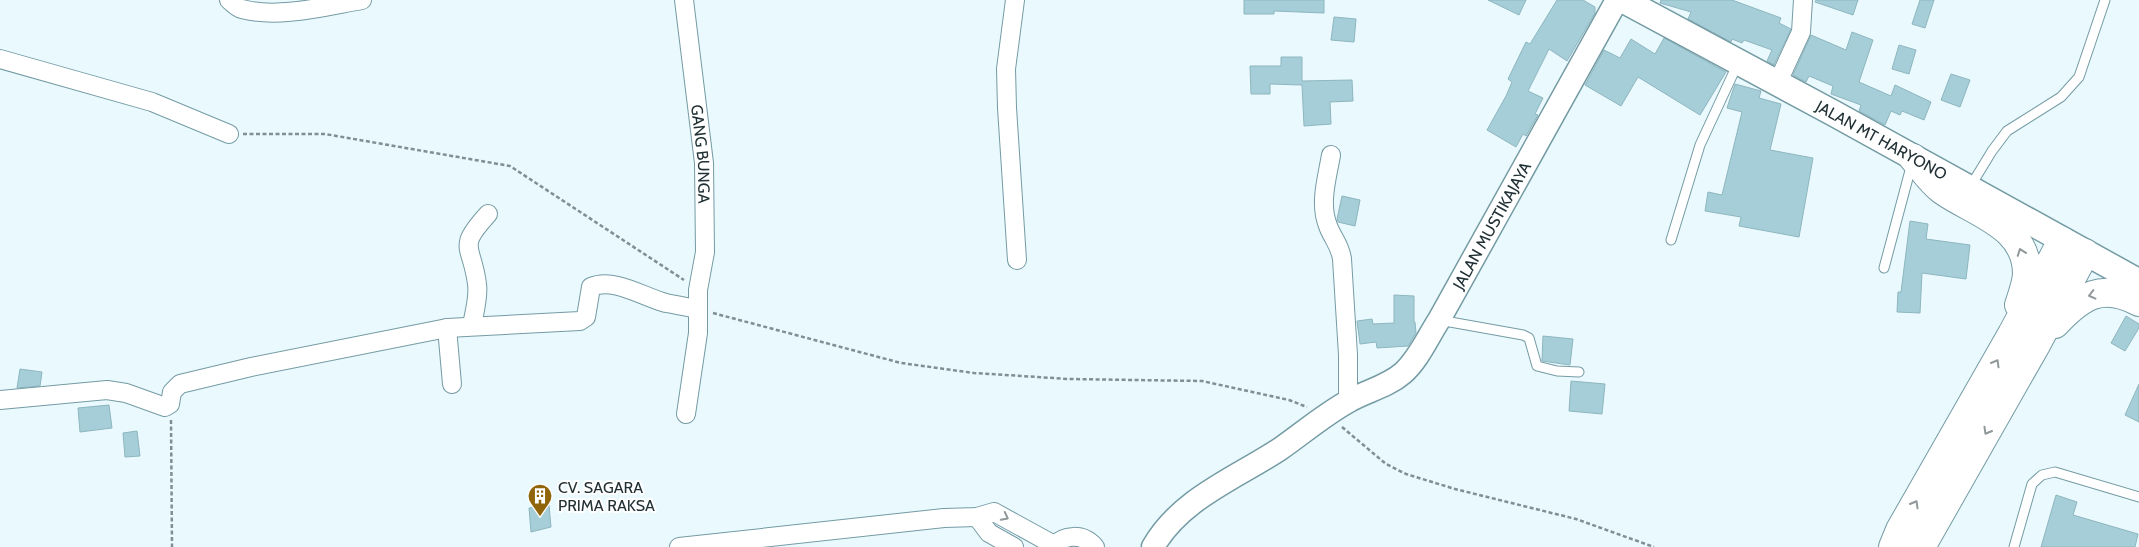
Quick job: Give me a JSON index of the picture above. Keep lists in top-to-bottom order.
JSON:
{
  "streets": {
    "main road": ["JALAN MT HARYONO"],
    "street": ["GANG BUNGA", "JALAN MUSTIKAJAYA"]
  },
  "crossings": [
    ["JALAN MT HARYONO", "JALAN MUSTIKAJAYA"]
  ],
  "places": {
    "building": ["CV. SAGARA PRIMA RAKSA"]
  }
}
